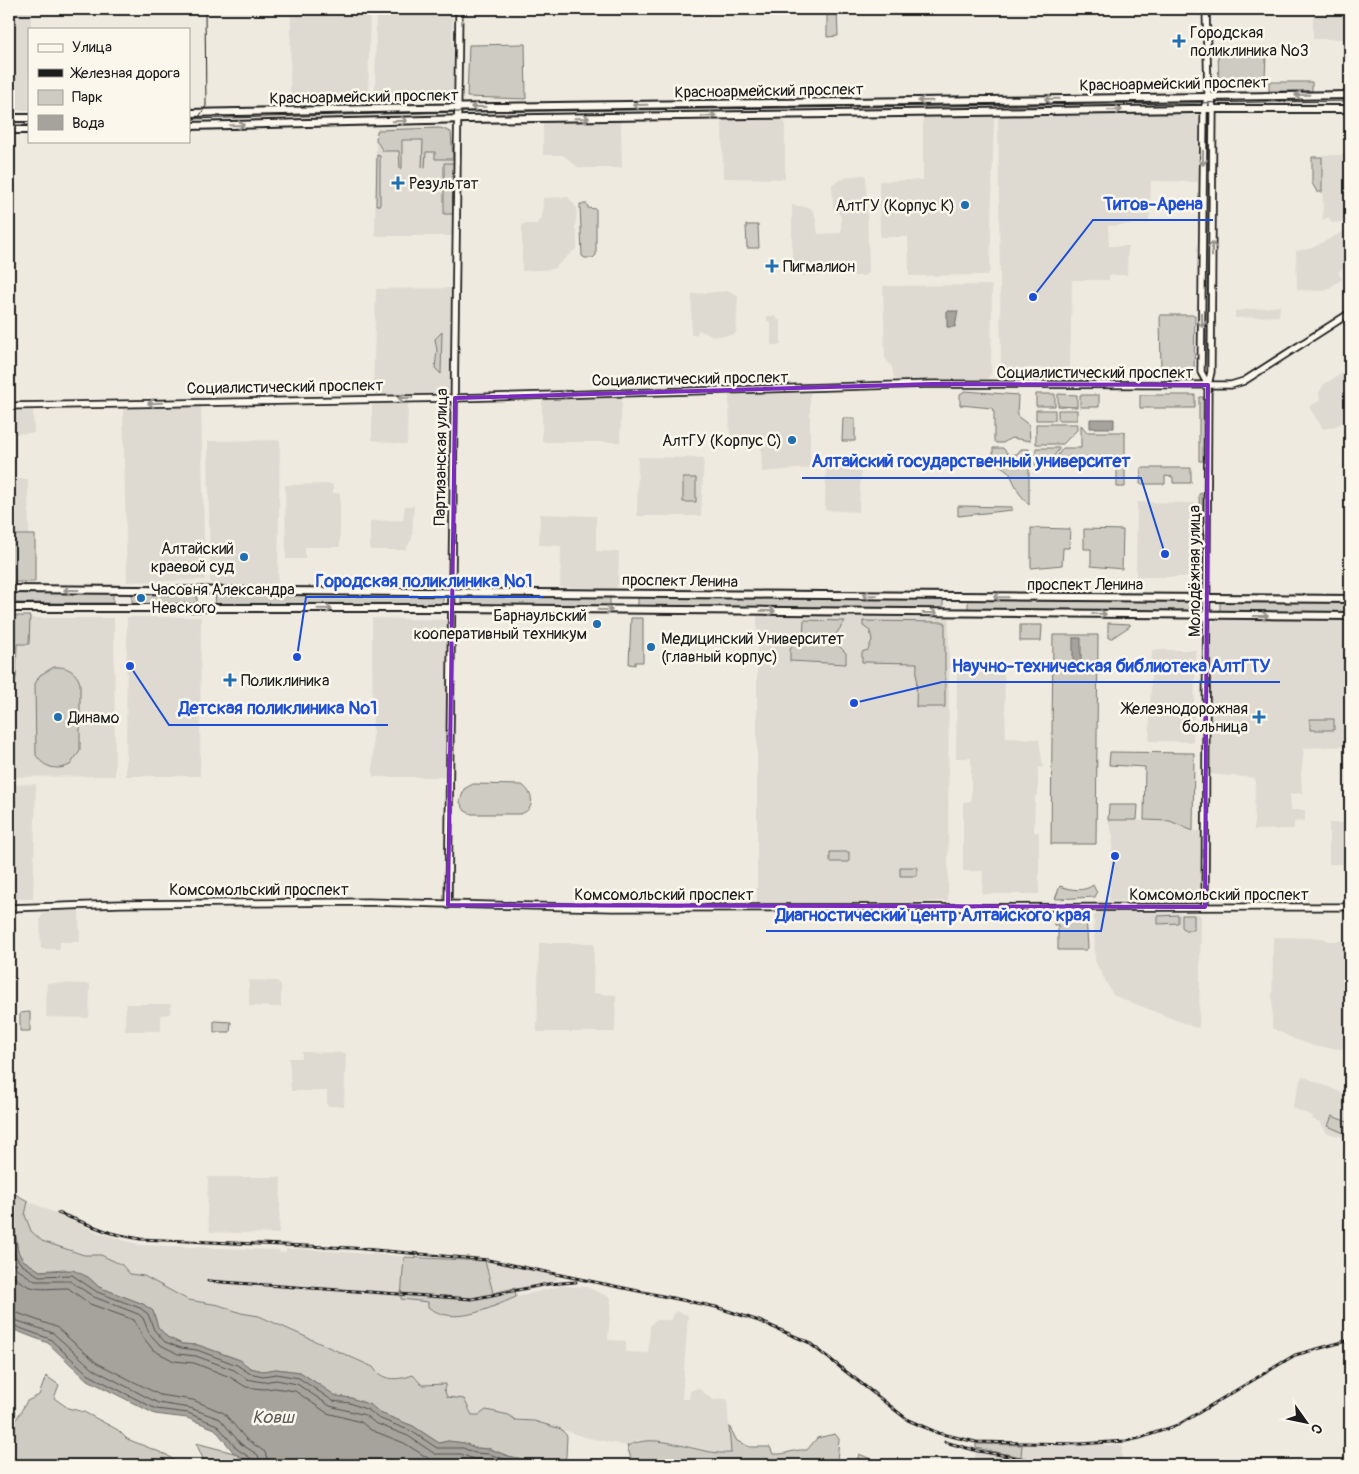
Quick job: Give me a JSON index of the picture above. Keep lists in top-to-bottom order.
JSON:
{
  "streets": {
    "main road": ["Красноармейский проспект", "проспект Ленина"],
    "street": [
      "Социалистический проспект",
      "Партизанская улица",
      "Молодёжная улица",
      "Комсомольский проспект"
    ]
  },
  "crossings": [
    ["Красноармейский проспект", "Партизанская улица"],
    ["Красноармейский проспект", "Молодёжная улица"],
    ["Социалистический проспект", "Партизанская улица"],
    ["Социалистический проспект", "Молодёжная улица"],
    ["Партизанская улица", "проспект Ленина"],
    ["Партизанская улица", "Комсомольский проспект"],
    ["Молодёжная улица", "проспект Ленина"],
    ["Молодёжная улица", "Комсомольский проспект"]
  ],
  "one_way": ["Социалистический проспект"],
  "water": ["Ковш"],
  "places": {
    "health": [
      "Городская поликлиника №3",
      "Результат",
      "Пигмалион",
      "Поликлиника",
      "Железнодорожная больница"
    ],
    "other": [
      "АлтГУ (Корпус К)",
      "Титов-Арена",
      "АлтГУ (Корпус С)",
      "Алтайский государственный университет",
      "Алтайский краевой суд",
      "Часовня Александра Невского",
      "Барнаульский кооперативный техникум",
      "Медицинский Университет (главный корпус)",
      "Городская поликлиника №1",
      "Детская поликлиника №1",
      "Научно-техническая библиотека АлтГТУ",
      "Динамо",
      "Диагностический центр Алтайского края"
    ]
  },
  "legend": [
    "Улица",
    "Железная дорога",
    "Парк",
    "Вода"
  ],
  "north": "bottom right"
}
